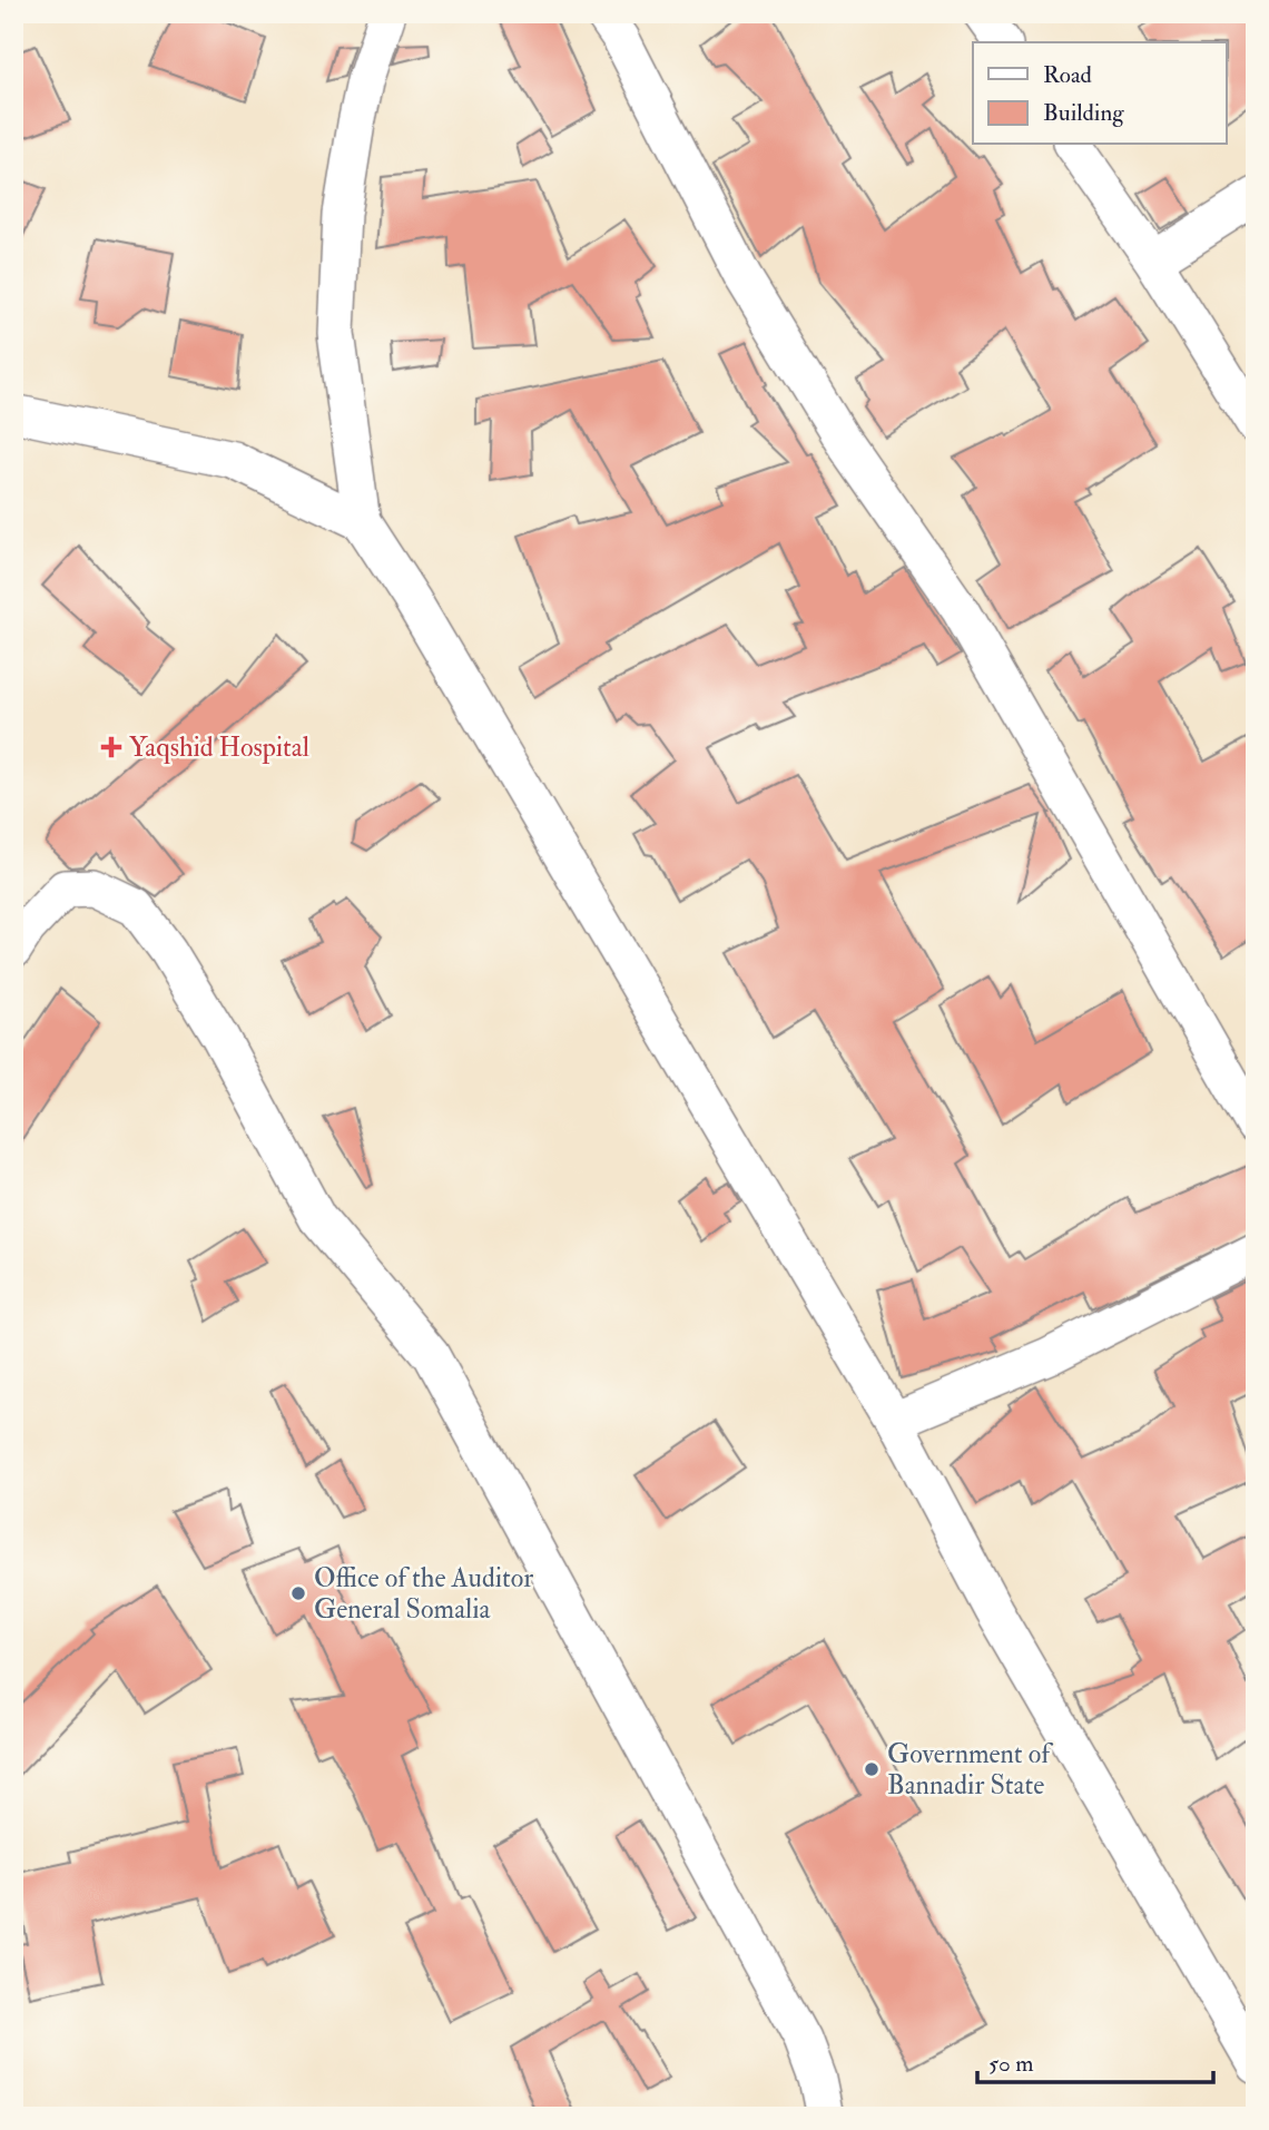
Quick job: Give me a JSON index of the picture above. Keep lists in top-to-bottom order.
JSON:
{
  "places": {
    "health": ["Yaqshid Hospital"],
    "other": ["Office of the Auditor General Somalia", "Government of Bannadir State"]
  },
  "legend": ["Road", "Building"],
  "scale_bar": "50 m"
}
